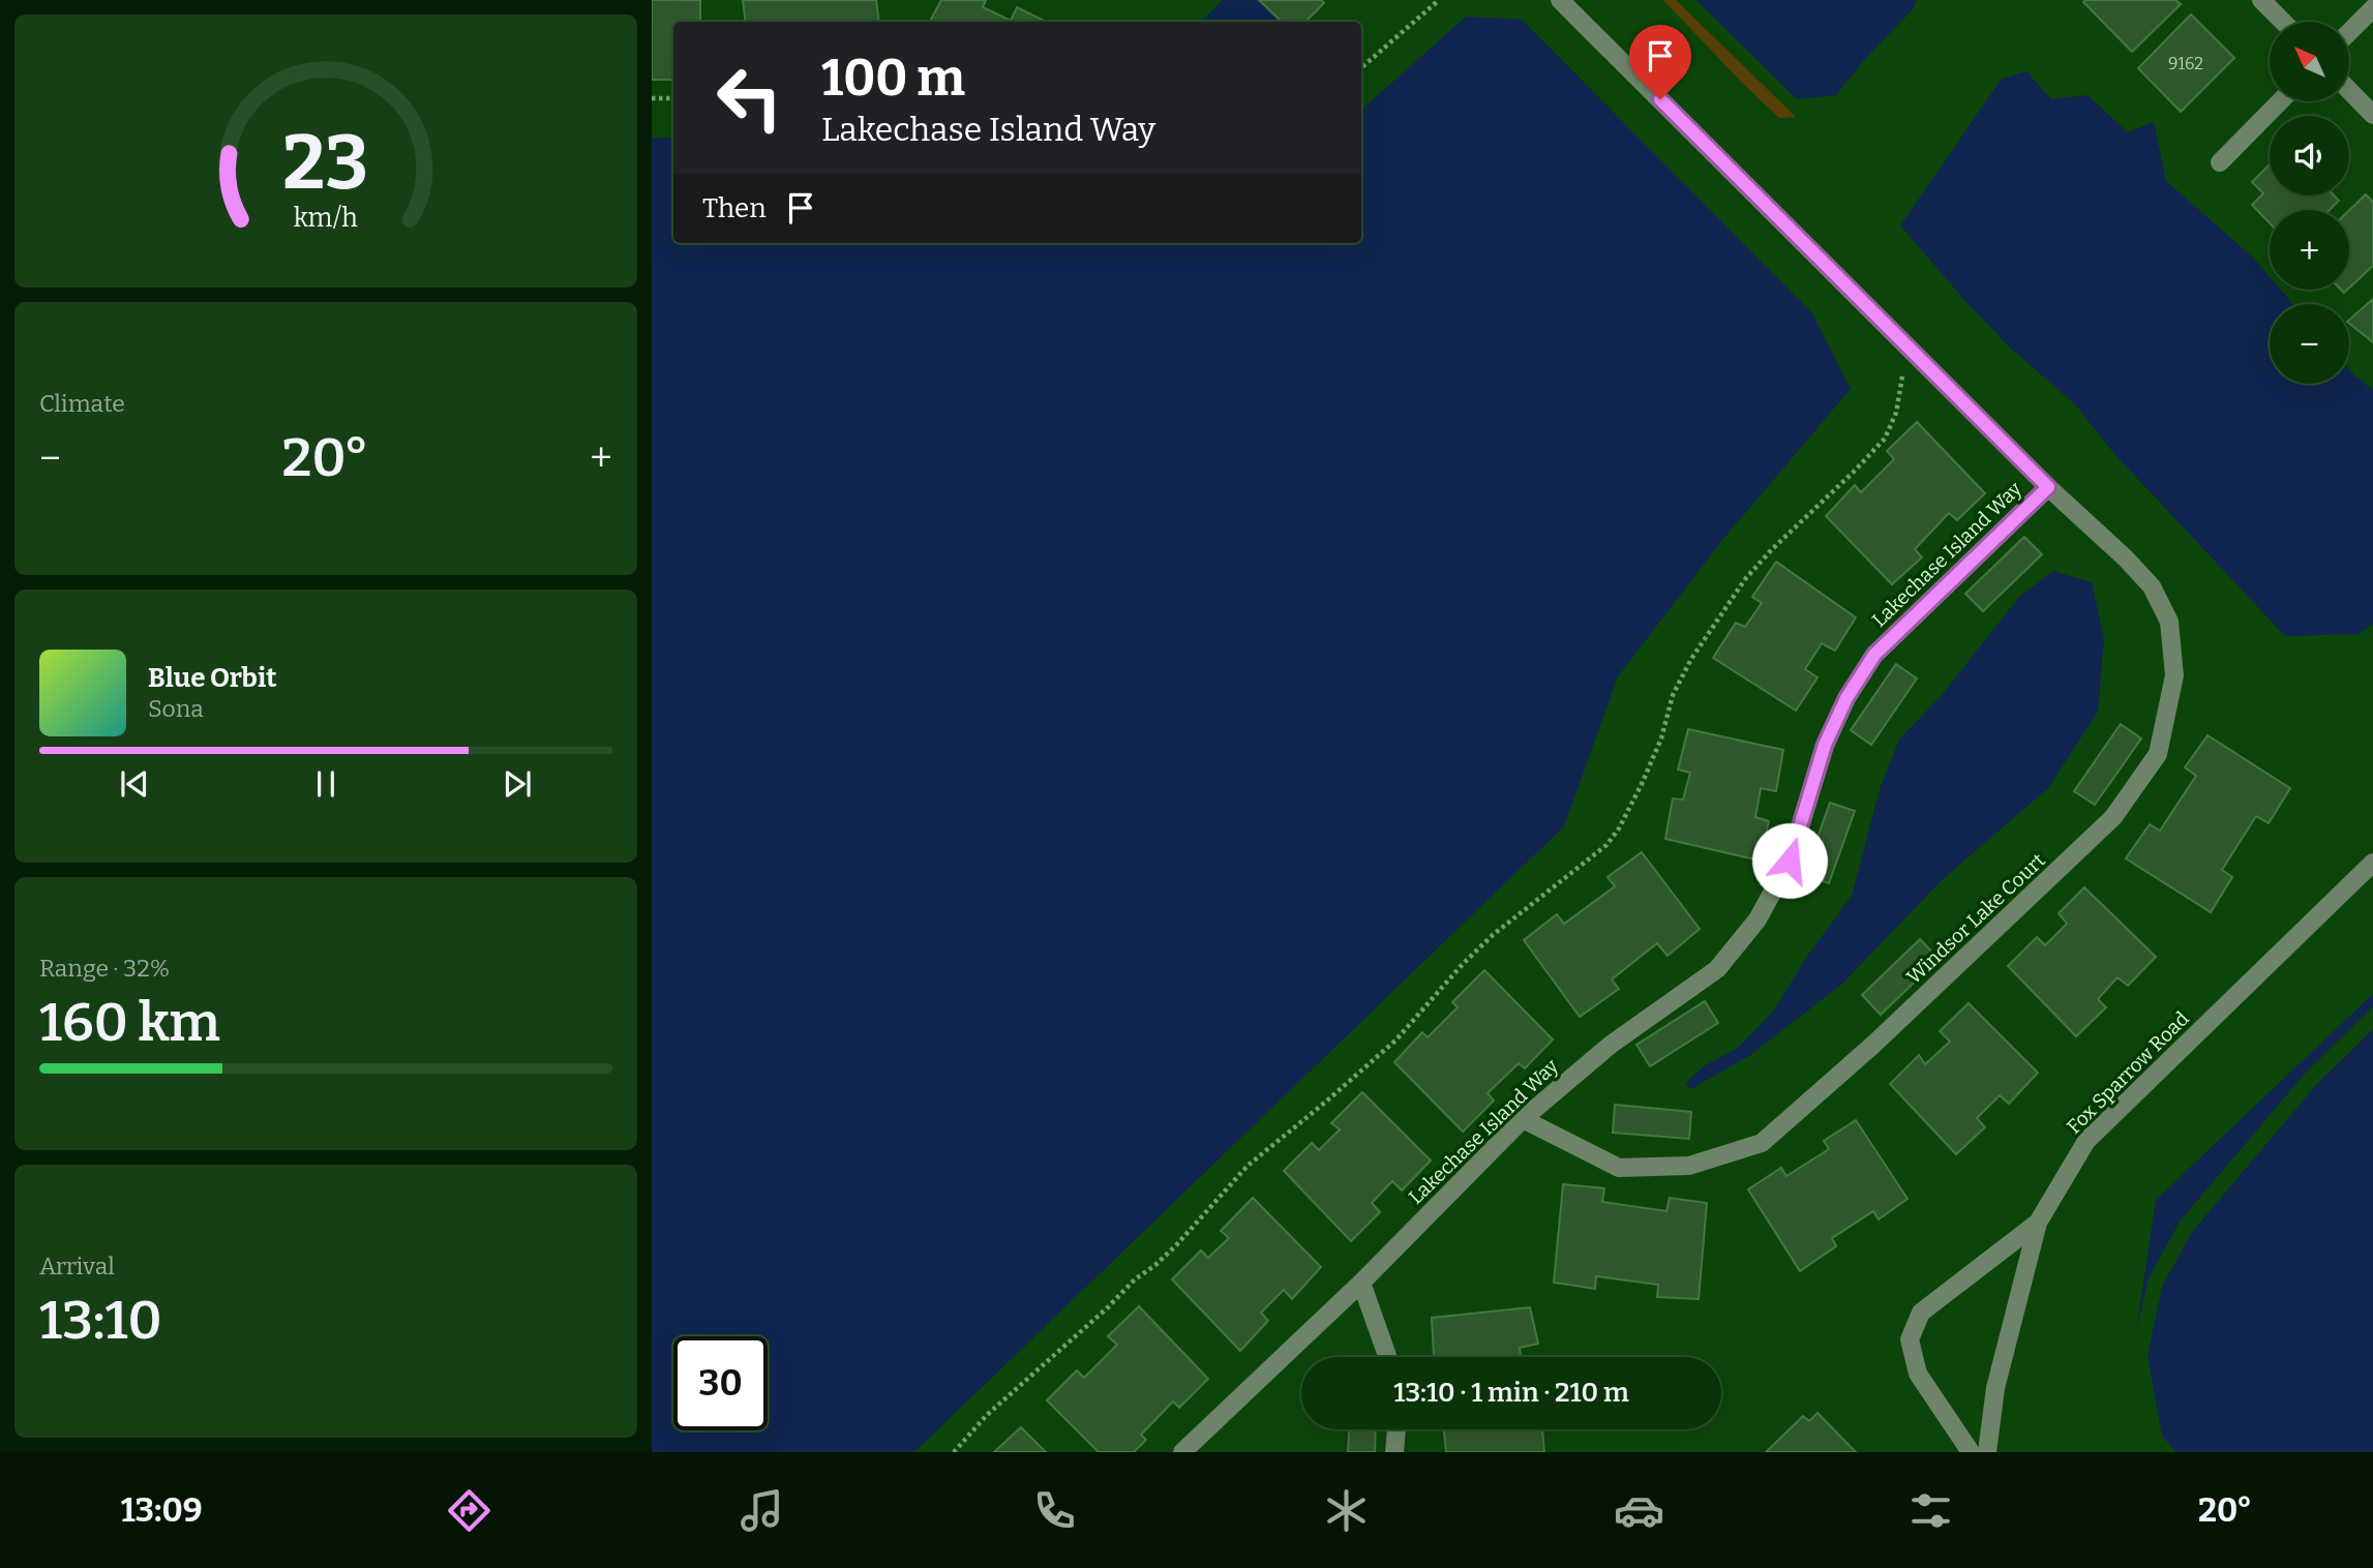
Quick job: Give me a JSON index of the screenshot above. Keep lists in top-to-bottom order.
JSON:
{
  "streets": {
    "street": ["Lakechase Island Way", "Windsor Lake Court", "Fox Sparrow Road"]
  },
  "crossings": [
    ["Lakechase Island Way", "Windsor Lake Court"]
  ],
  "house_numbers": ["9162"],
  "north": "top left",
  "page": {
    "map_buttons": ["+", "−"],
    "turn": ["100 m", "Lakechase Island Way"],
    "then": "Then",
    "tile": [
      "Climate",
      ["Range · 32%", "160 km"],
      ["Arrival", "13:10"]
    ],
    "heat": ["−", "20°", "+"],
    "song": ["Blue Orbit", "Sona"],
    "limit": "30",
    "trip": "13:10 · 1 min · 210 m",
    "tabs": ["13:09", "20°"],
    "gauge": ["23", "km/h"]
  }
}
